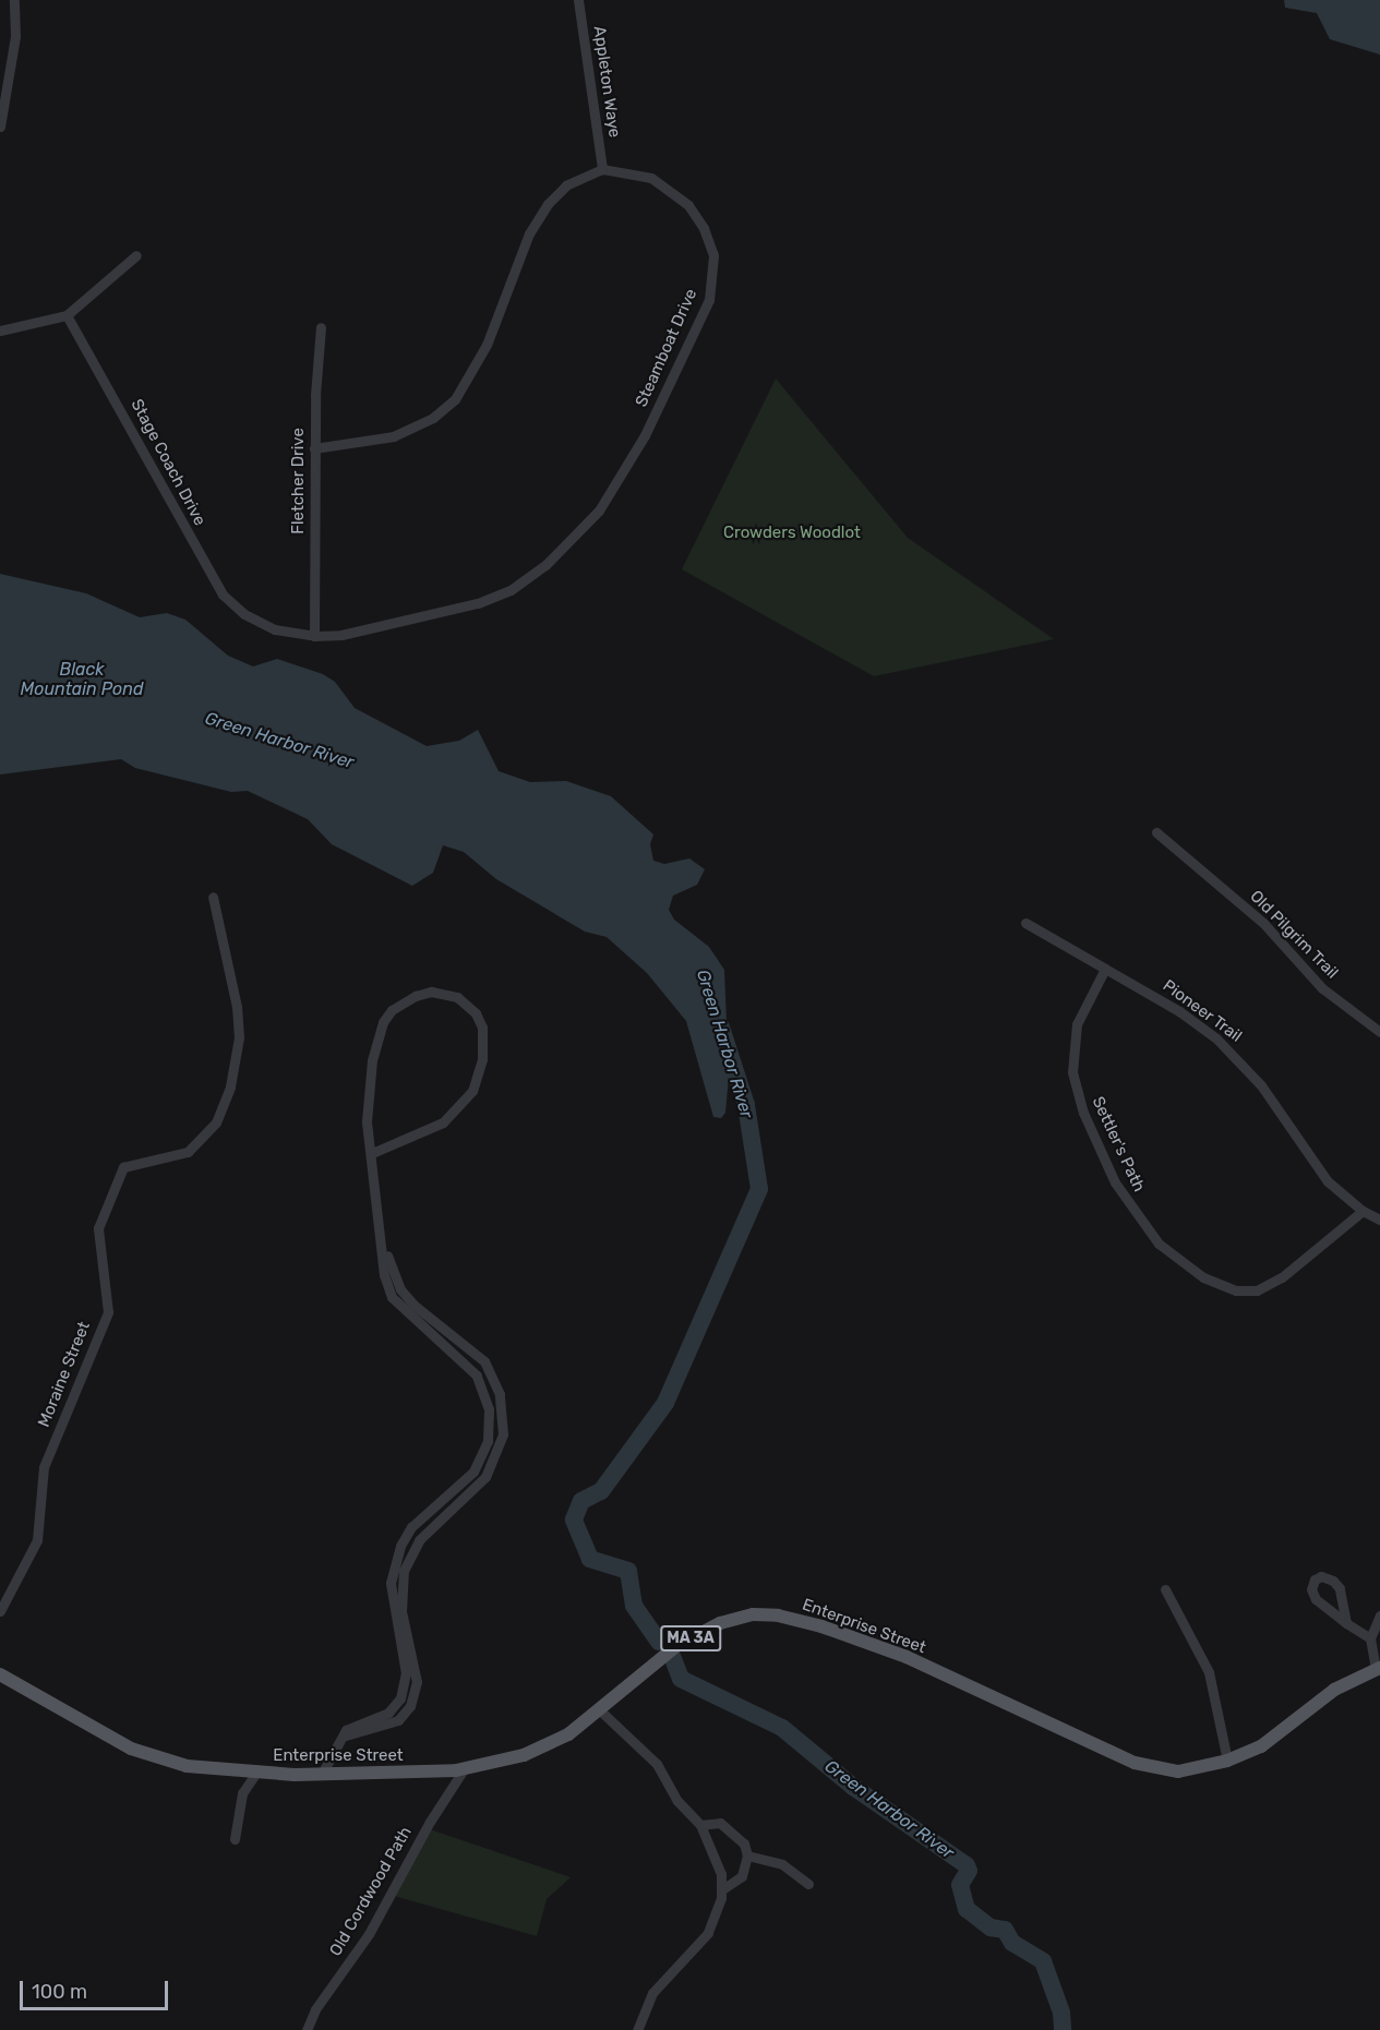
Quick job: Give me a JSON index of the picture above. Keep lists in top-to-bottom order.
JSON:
{
  "streets": {
    "main road": ["Enterprise Street", "MA 3A"],
    "street": [
      "Appleton Waye",
      "Steamboat Drive",
      "Stage Coach Drive",
      "Fletcher Drive",
      "Old Pilgrim Trail",
      "Pioneer Trail",
      "Settler's Path",
      "Moraine Street",
      "Old Cordwood Path"
    ]
  },
  "crossings": [
    ["Appleton Waye", "Steamboat Drive"],
    ["Steamboat Drive", "Stage Coach Drive"],
    ["Steamboat Drive", "Fletcher Drive"],
    ["Stage Coach Drive", "Fletcher Drive"],
    ["Pioneer Trail", "Settler's Path"],
    ["Enterprise Street", "Old Cordwood Path"]
  ],
  "water": ["Black Mountain Pond", "Green Harbor River"],
  "parks": ["Crowders Woodlot"],
  "scale_bar": "100 m"
}
